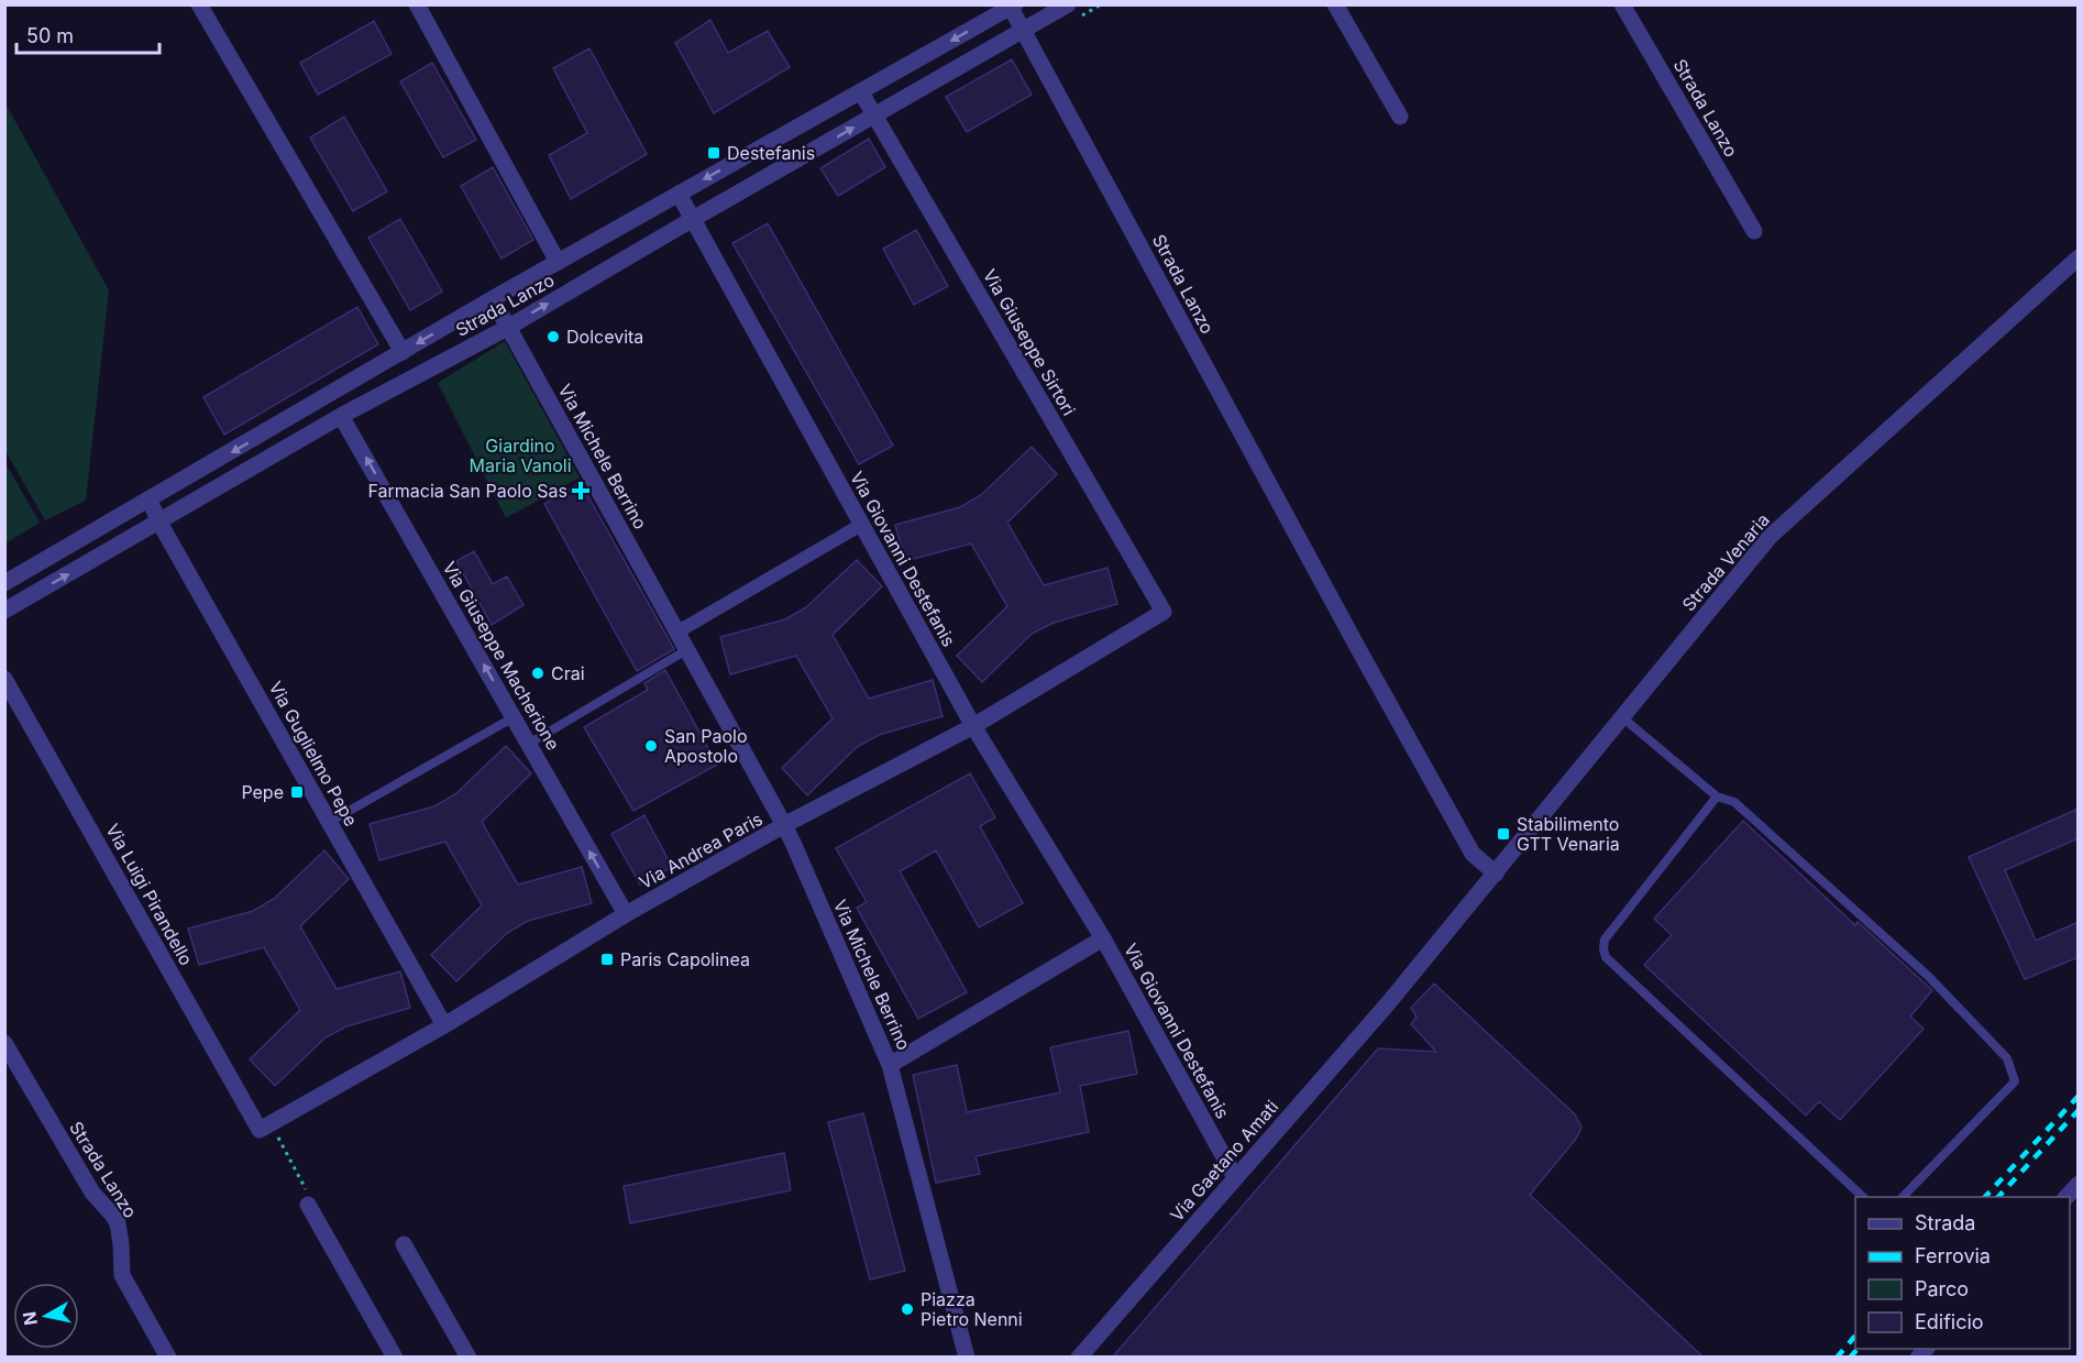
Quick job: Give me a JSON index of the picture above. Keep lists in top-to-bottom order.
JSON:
{
  "streets": {
    "street": [
      "Strada Lanzo",
      "Via Giuseppe Sirtori",
      "Via Michele Berrino",
      "Via Giovanni Destefanis",
      "Strada Venaria",
      "Via Giuseppe Macherione",
      "Via Guglielmo Pepe",
      "Via Andrea Paris",
      "Via Luigi Pirandello",
      "Via Gaetano Amati"
    ]
  },
  "crossings": [
    ["Strada Lanzo", "Via Giuseppe Sirtori"],
    ["Strada Lanzo", "Via Michele Berrino"],
    ["Strada Lanzo", "Via Giovanni Destefanis"],
    ["Strada Lanzo", "Strada Venaria"],
    ["Strada Lanzo", "Via Giuseppe Macherione"],
    ["Strada Lanzo", "Via Guglielmo Pepe"],
    ["Via Giuseppe Sirtori", "Via Andrea Paris"],
    ["Via Michele Berrino", "Via Giovanni Destefanis"],
    ["Via Michele Berrino", "Via Andrea Paris"],
    ["Via Giovanni Destefanis", "Via Andrea Paris"],
    ["Via Giovanni Destefanis", "Via Gaetano Amati"],
    ["Strada Venaria", "Via Gaetano Amati"],
    ["Via Giuseppe Macherione", "Via Andrea Paris"],
    ["Via Guglielmo Pepe", "Via Andrea Paris"],
    ["Via Andrea Paris", "Via Luigi Pirandello"]
  ],
  "one_way": ["Via Giuseppe Macherione"],
  "parks": ["Giardino Maria Vanoli"],
  "places": {
    "transit": [
      "Destefanis",
      "Pepe",
      "Stabilimento GTT Venaria",
      "Paris Capolinea"
    ],
    "other": [
      "Dolcevita",
      "Crai",
      "San Paolo Apostolo",
      "Piazza Pietro Nenni"
    ],
    "health": ["Farmacia San Paolo Sas"]
  },
  "legend": [
    "Strada",
    "Ferrovia",
    "Parco",
    "Edificio"
  ],
  "scale_bar": "50 m",
  "north": "left"
}
